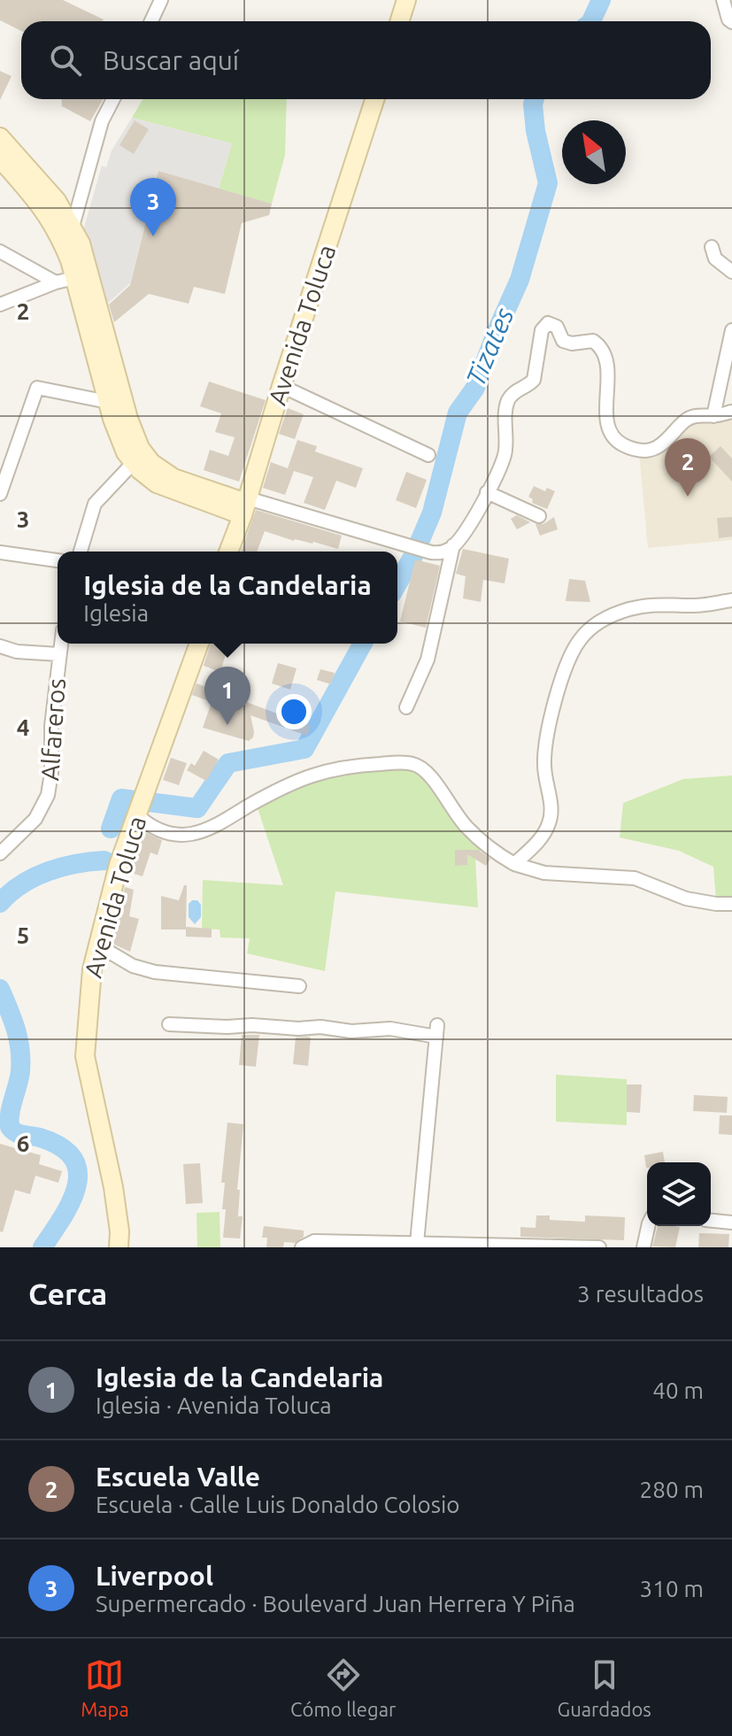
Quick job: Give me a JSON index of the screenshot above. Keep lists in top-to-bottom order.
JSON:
{
  "streets": {
    "main road": ["Avenida Toluca"],
    "street": ["Alfareros"]
  },
  "water": ["Tizates"],
  "north": "top left",
  "page": {
    "search": "Buscar aquí",
    "pins": ["3", "2", "1"],
    "popup": ["Iglesia de la Candelaria", "Iglesia"],
    "heading": ["Cerca", "3 resultados"],
    "list": [
      {
        "mark": "1",
        "name": "Iglesia de la Candelaria",
        "note": "Iglesia · Avenida Toluca",
        "value": "40 m"
      },
      {
        "mark": "2",
        "name": "Escuela Valle",
        "note": "Escuela · Calle Luis Donaldo Colosio",
        "value": "280 m"
      },
      {
        "mark": "3",
        "name": "Liverpool",
        "note": "Supermercado · Boulevard Juan Herrera Y Piña",
        "value": "310 m"
      }
    ],
    "nav": ["Mapa", "Cómo llegar", "Guardados"]
  },
  "grid": {
    "rows": [
      "2",
      "3",
      "4",
      "5",
      "6"
    ]
  }
}
